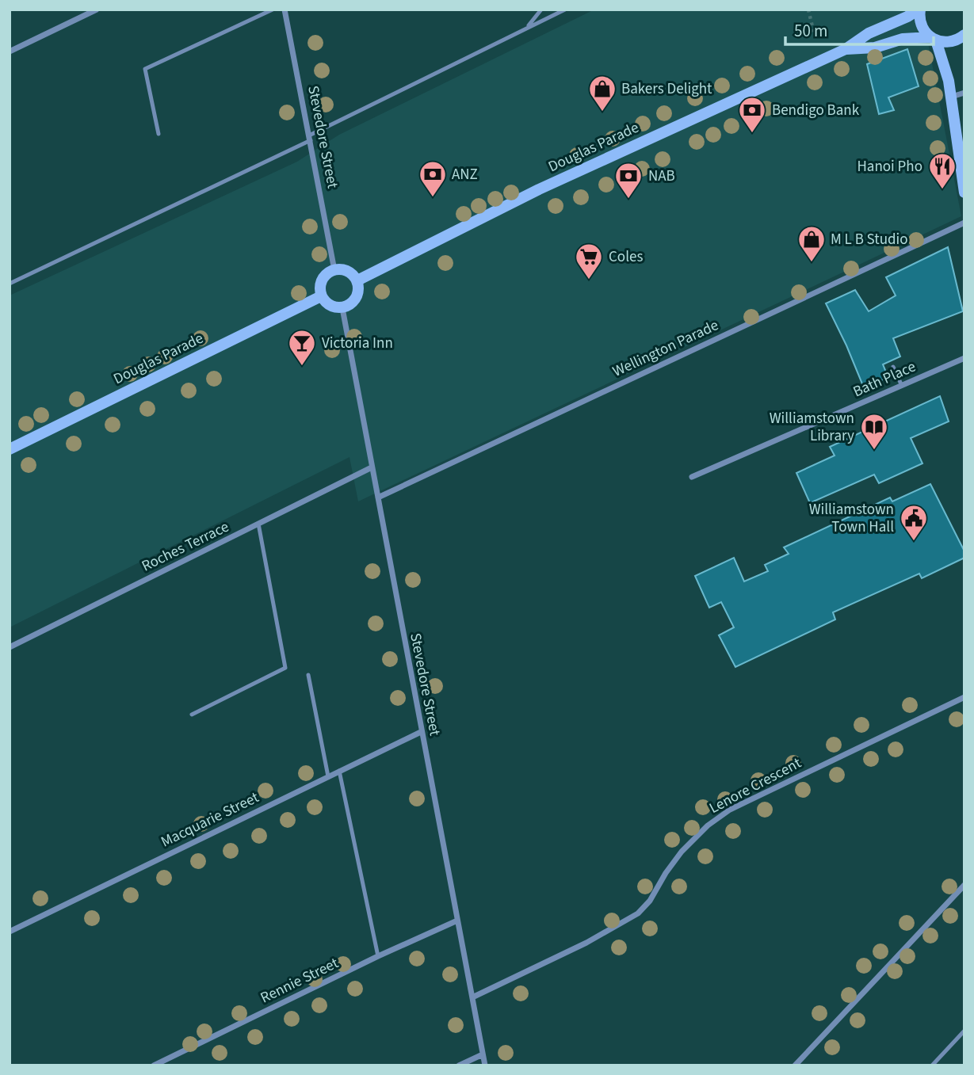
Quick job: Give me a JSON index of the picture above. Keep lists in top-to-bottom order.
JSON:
{
  "streets": {
    "street": [
      "Stevedore Street",
      "Douglas Parade",
      "Wellington Parade",
      "Bath Place",
      "Roches Terrace",
      "Lenore Crescent",
      "Macquarie Street",
      "Rennie Street"
    ]
  },
  "crossings": [
    ["Stevedore Street", "Douglas Parade"],
    ["Stevedore Street", "Wellington Parade"],
    ["Stevedore Street", "Roches Terrace"],
    ["Stevedore Street", "Lenore Crescent"],
    ["Stevedore Street", "Macquarie Street"],
    ["Stevedore Street", "Rennie Street"]
  ],
  "places": {
    "shop": ["Bakers Delight", "M L B Studio"],
    "bank": ["Bendigo Bank", "ANZ", "NAB"],
    "restaurant": ["Hanoi Pho"],
    "supermarket": ["Coles"],
    "bar": ["Victoria Inn"],
    "library": ["Williamstown Library"],
    "public building": ["Williamstown Town Hall"]
  },
  "scale_bar": "50 m"
}
